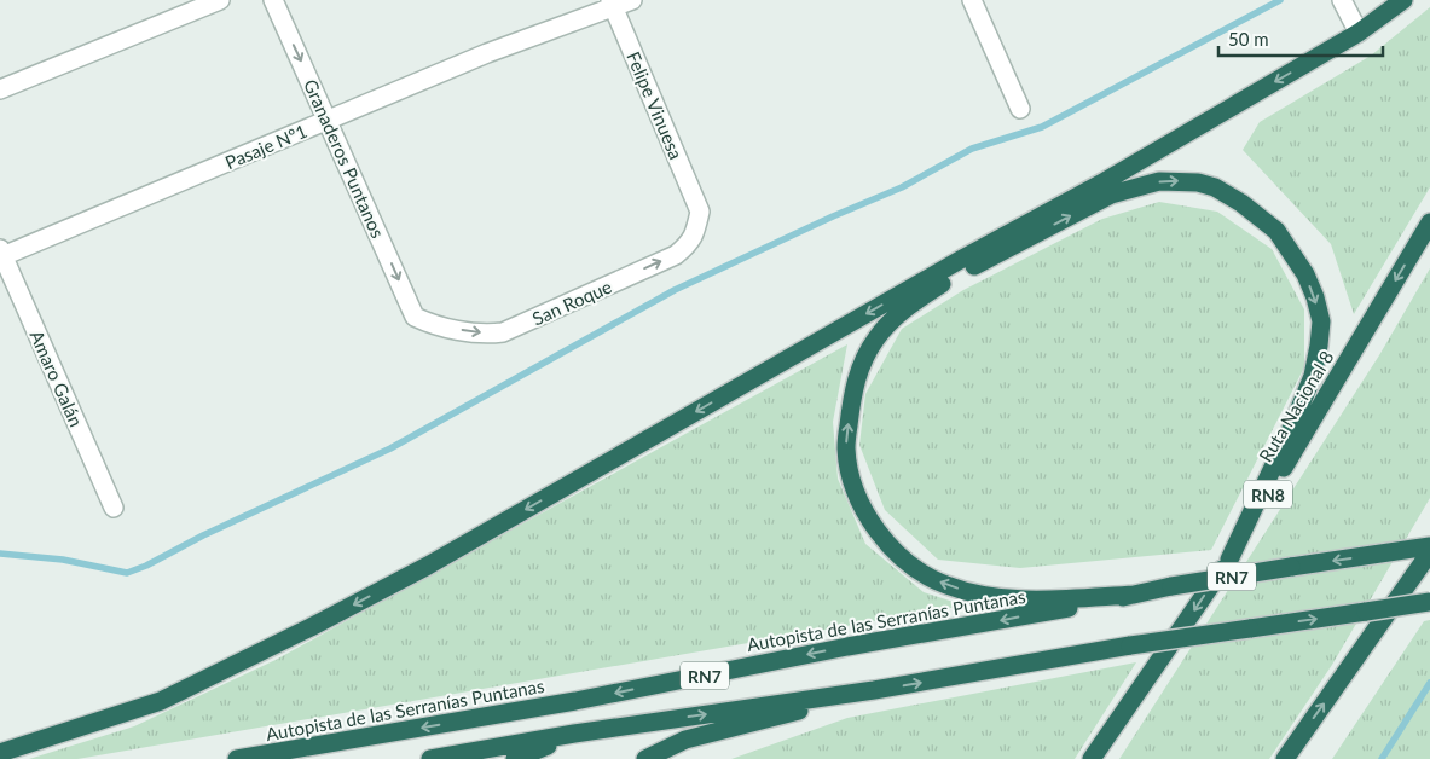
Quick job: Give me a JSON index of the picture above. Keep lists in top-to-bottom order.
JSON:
{
  "streets": {
    "highway": [
      "Ruta Nacional 8",
      "RN8",
      "RN7",
      "Autopista de las Serranías Puntanas"
    ],
    "street": [
      "Felipe Vinuesa",
      "Pasaje Nº1",
      "Granaderos Puntanos",
      "San Roque",
      "Amaro Galán"
    ]
  },
  "crossings": [
    ["Felipe Vinuesa", "Pasaje Nº1"],
    ["Felipe Vinuesa", "San Roque"],
    ["Pasaje Nº1", "Granaderos Puntanos"],
    ["Pasaje Nº1", "Amaro Galán"],
    ["Granaderos Puntanos", "San Roque"]
  ],
  "one_way": ["Granaderos Puntanos", "San Roque", "Ruta Nacional 8"],
  "scale_bar": "50 m"
}
